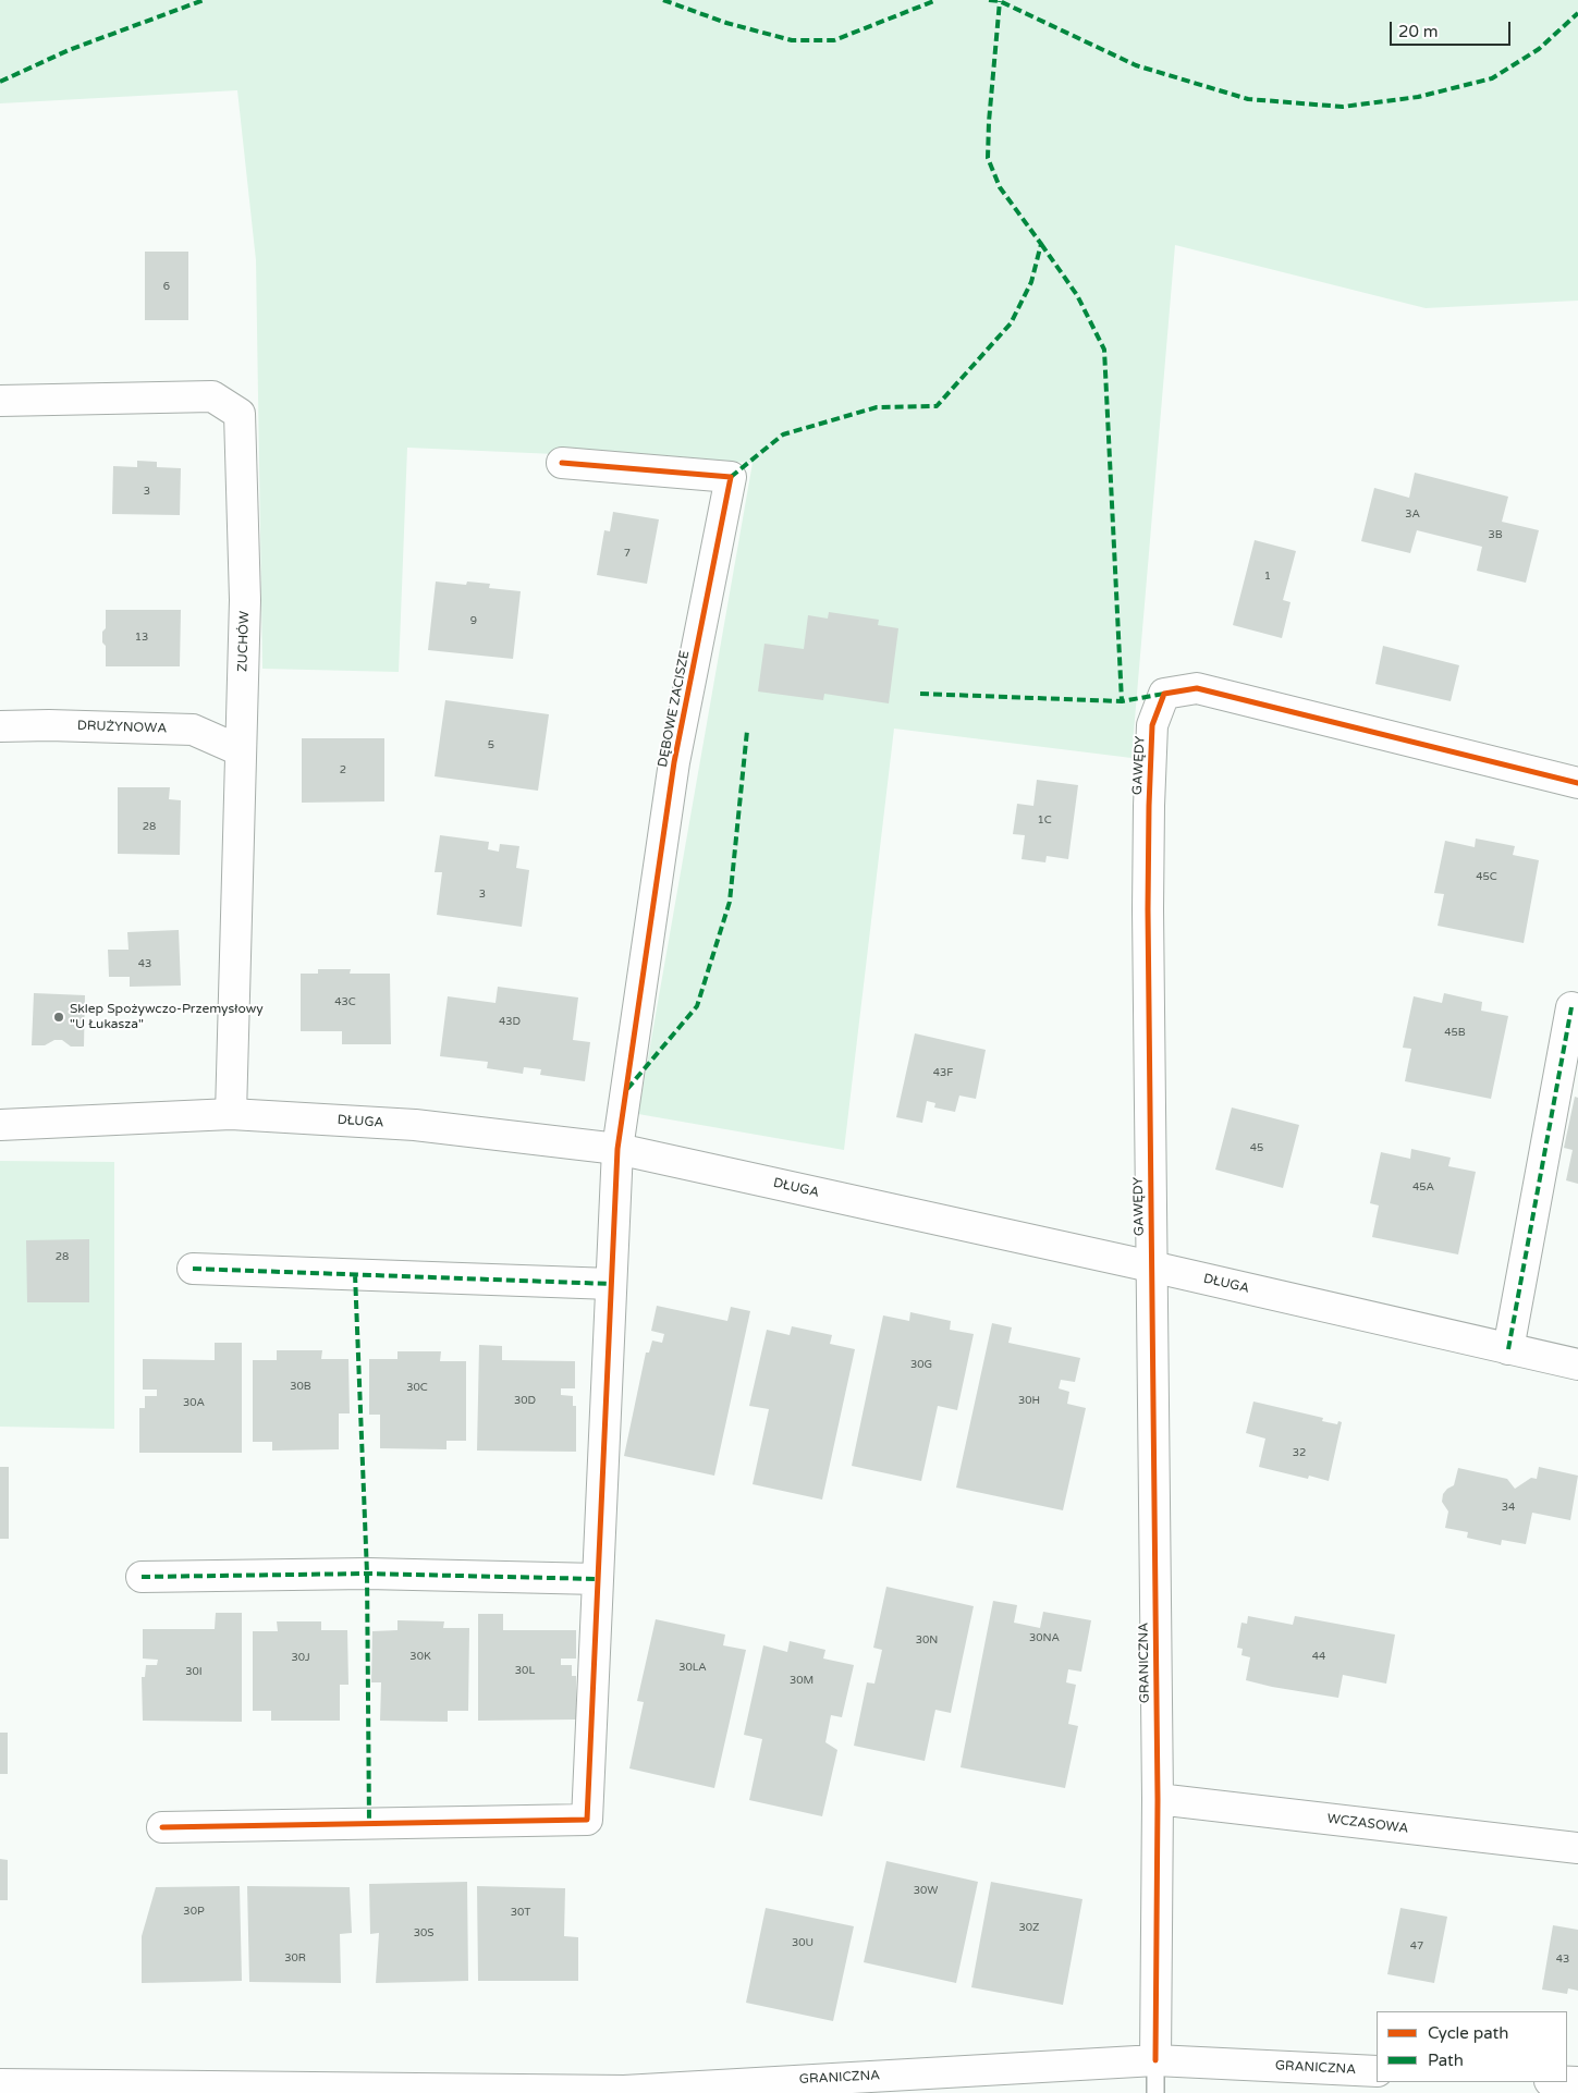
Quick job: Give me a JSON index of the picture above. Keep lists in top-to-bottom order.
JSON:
{
  "streets": {
    "street": [
      "ZUCHÓW",
      "DĘBOWE ZACISZE",
      "DRUŻYNOWA",
      "GAWĘDY",
      "DŁUGA",
      "GRANICZNA",
      "WCZASOWA"
    ]
  },
  "crossings": [
    ["ZUCHÓW", "DRUŻYNOWA"],
    ["ZUCHÓW", "DŁUGA"],
    ["DĘBOWE ZACISZE", "DŁUGA"],
    ["GAWĘDY", "DŁUGA"],
    ["GAWĘDY", "GRANICZNA"],
    ["DŁUGA", "GRANICZNA"],
    ["GRANICZNA", "WCZASOWA"]
  ],
  "places": ["Sklep Spożywczo-Przemysłowy \"U Łukasza\""],
  "house_numbers": [
    "6",
    "3",
    "3A",
    "3B",
    "7",
    "1",
    "9",
    "13",
    "5",
    "2",
    "1C",
    "28",
    "45C",
    "3",
    "43",
    "43C",
    "43D",
    "45B",
    "43F",
    "45",
    "45A",
    "28",
    "30G",
    "30B",
    "30C",
    "30D",
    "30H",
    "30A",
    "32",
    "34",
    "30NA",
    "30N",
    "30K",
    "44",
    "30J",
    "30LA",
    "30L",
    "30I",
    "30M",
    "30W",
    "30P",
    "30T",
    "30Z",
    "30S",
    "30U",
    "47",
    "30R",
    "43"
  ],
  "legend": ["Cycle path", "Path"],
  "scale_bar": "20 m"
}
